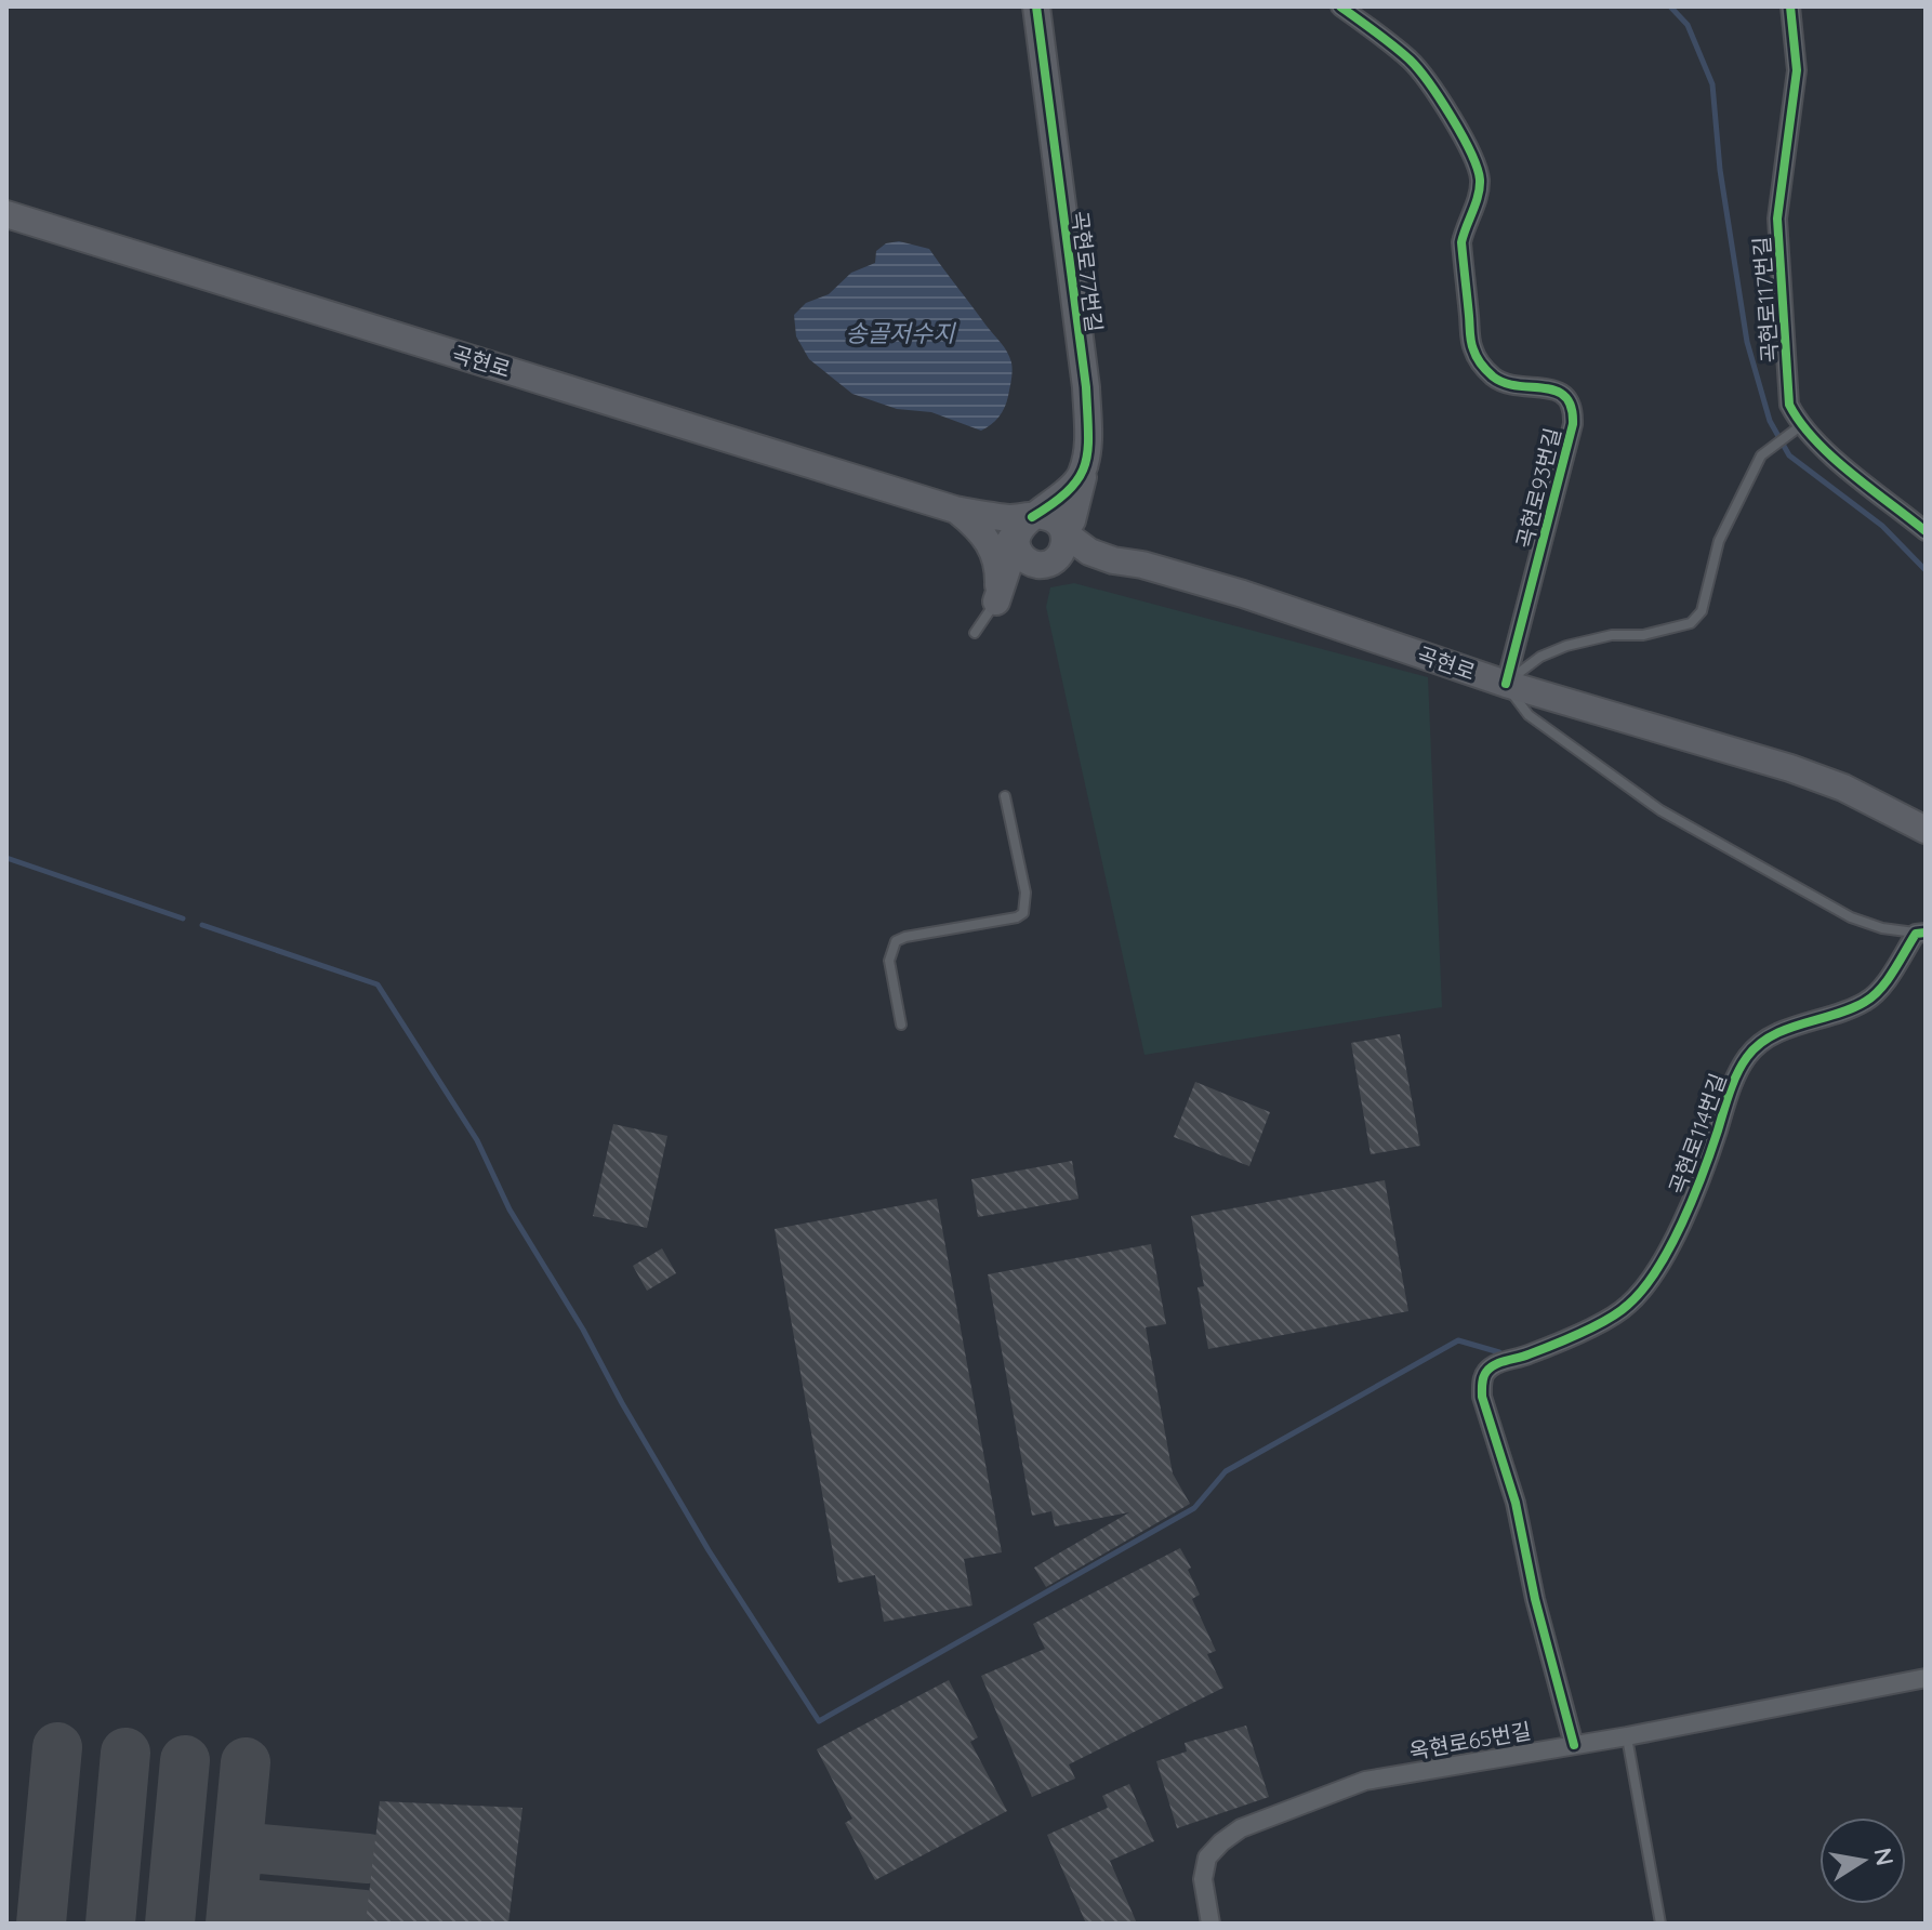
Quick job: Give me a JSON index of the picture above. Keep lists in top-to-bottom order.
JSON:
{
  "streets": {
    "main road": ["곡현로77번길", "곡현로"],
    "street": [
      "곡현로117번길",
      "곡현로93번길",
      "곡현로114번길",
      "옥현로65번길"
    ]
  },
  "crossings": [
    ["곡현로", "곡현로93번길"],
    ["곡현로114번길", "옥현로65번길"]
  ],
  "water": ["송골저수지"],
  "north": "right"
}
